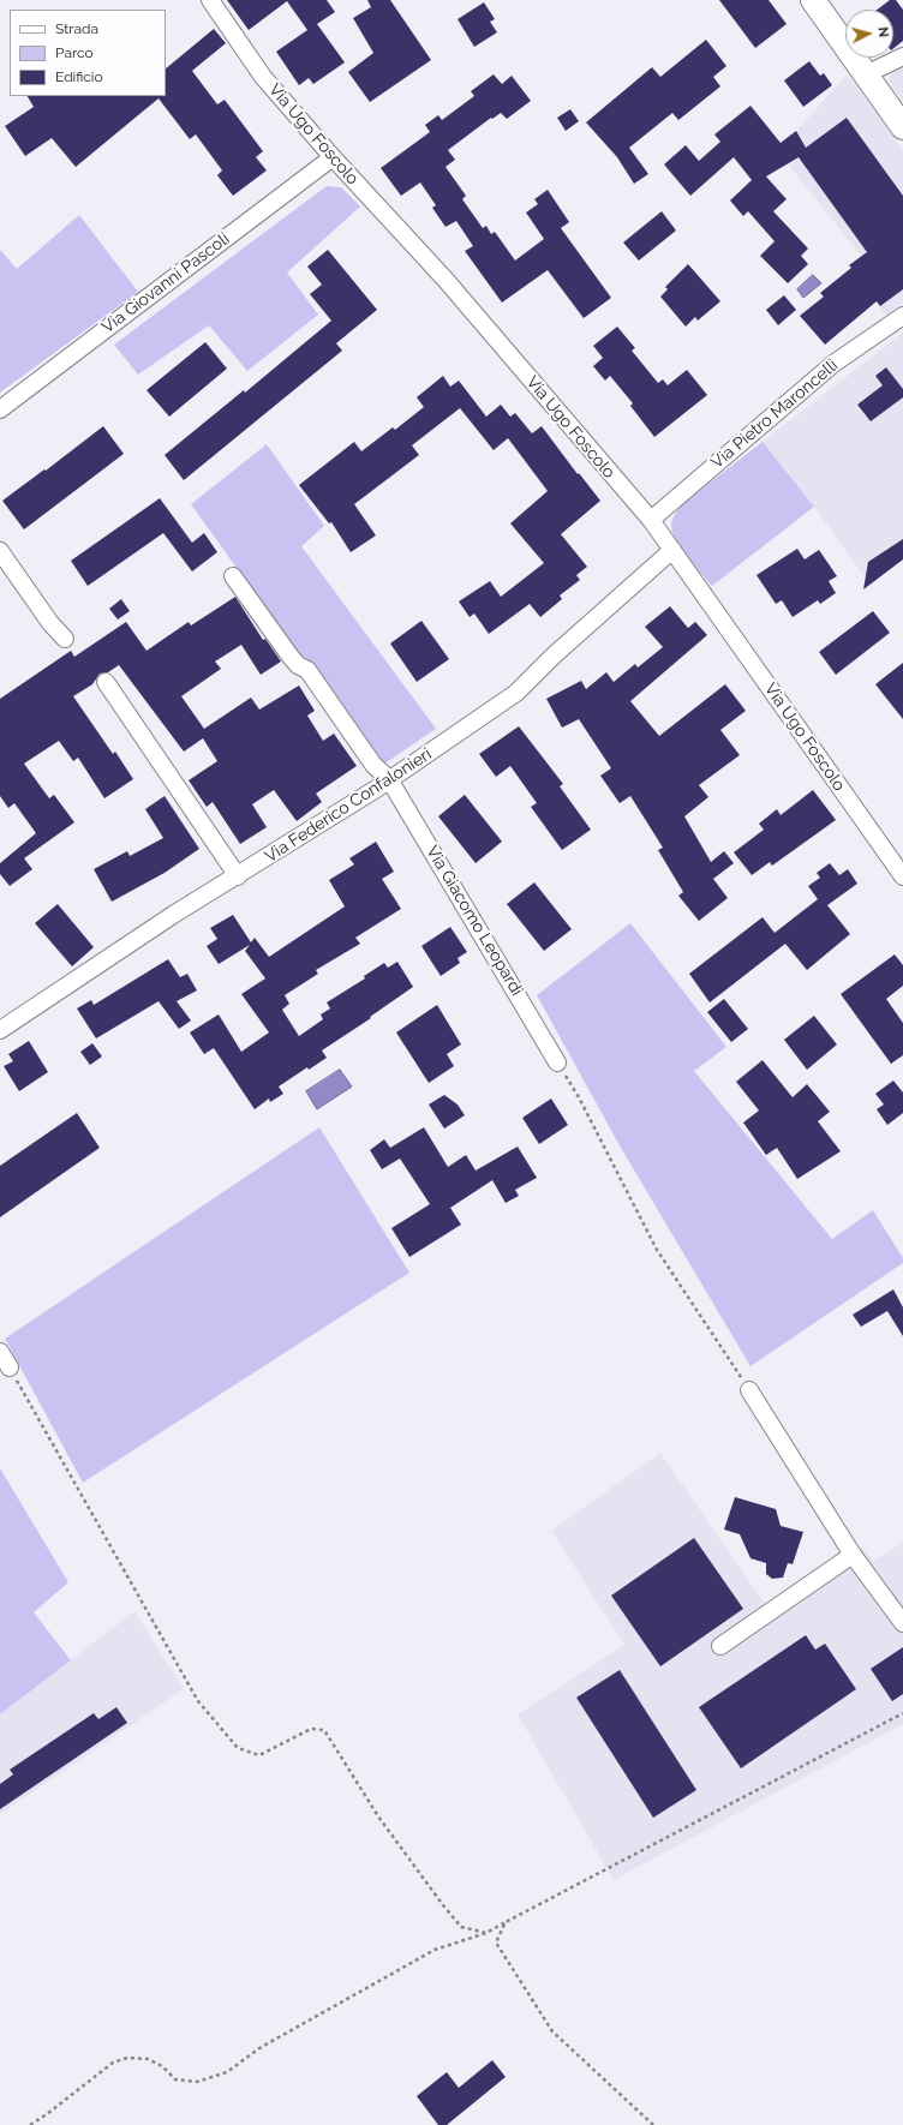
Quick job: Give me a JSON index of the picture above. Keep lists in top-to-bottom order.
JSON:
{
  "streets": {
    "street": [
      "Via Ugo Foscolo",
      "Via Giovanni Pascoli",
      "Via Pietro Maroncelli",
      "Via Federico Confalonieri",
      "Via Giacomo Leopardi"
    ]
  },
  "crossings": [
    ["Via Ugo Foscolo", "Via Giovanni Pascoli"],
    ["Via Ugo Foscolo", "Via Pietro Maroncelli"],
    ["Via Ugo Foscolo", "Via Federico Confalonieri"],
    ["Via Federico Confalonieri", "Via Giacomo Leopardi"]
  ],
  "legend": ["Strada", "Parco", "Edificio"],
  "north": "right"
}
